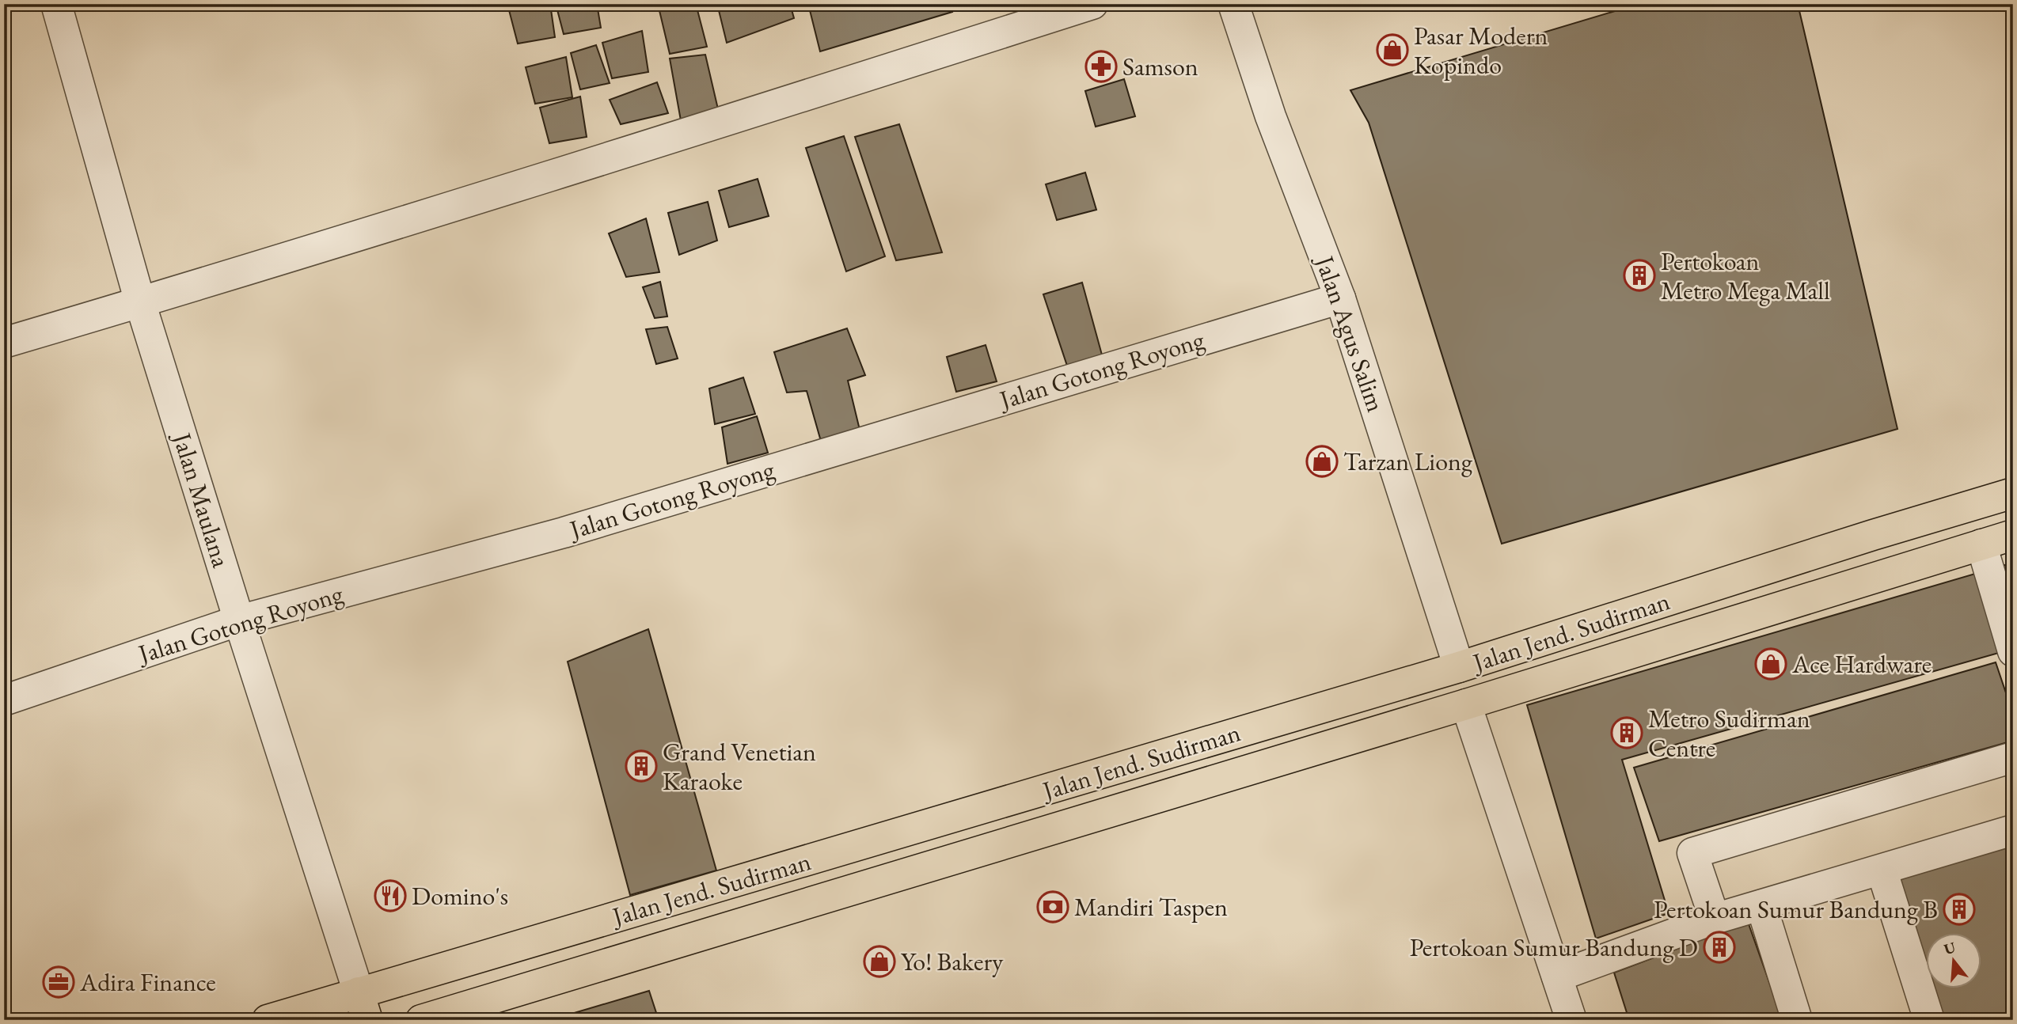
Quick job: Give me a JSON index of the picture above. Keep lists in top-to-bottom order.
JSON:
{
  "streets": {
    "highway": ["Jalan Jend. Sudirman"],
    "street": ["Jalan Agus Salim", "Jalan Gotong Royong", "Jalan Maulana"]
  },
  "crossings": [
    ["Jalan Agus Salim", "Jalan Gotong Royong"],
    ["Jalan Agus Salim", "Jalan Jend. Sudirman"],
    ["Jalan Gotong Royong", "Jalan Maulana"],
    ["Jalan Maulana", "Jalan Jend. Sudirman"]
  ],
  "places": {
    "shop": [
      "Pasar Modern Kopindo",
      "Tarzan Liong",
      "Ace Hardware",
      "Yo! Bakery"
    ],
    "pharmacy": ["Samson"],
    "building": [
      "Pertokoan Metro Mega Mall",
      "Metro Sudirman Centre",
      "Grand Venetian Karaoke",
      "Pertokoan Sumur Bandung B",
      "Pertokoan Sumur Bandung D"
    ],
    "restaurant": ["Domino's"],
    "bank": ["Mandiri Taspen"],
    "office": ["Adira Finance"]
  },
  "north": "top"
}
